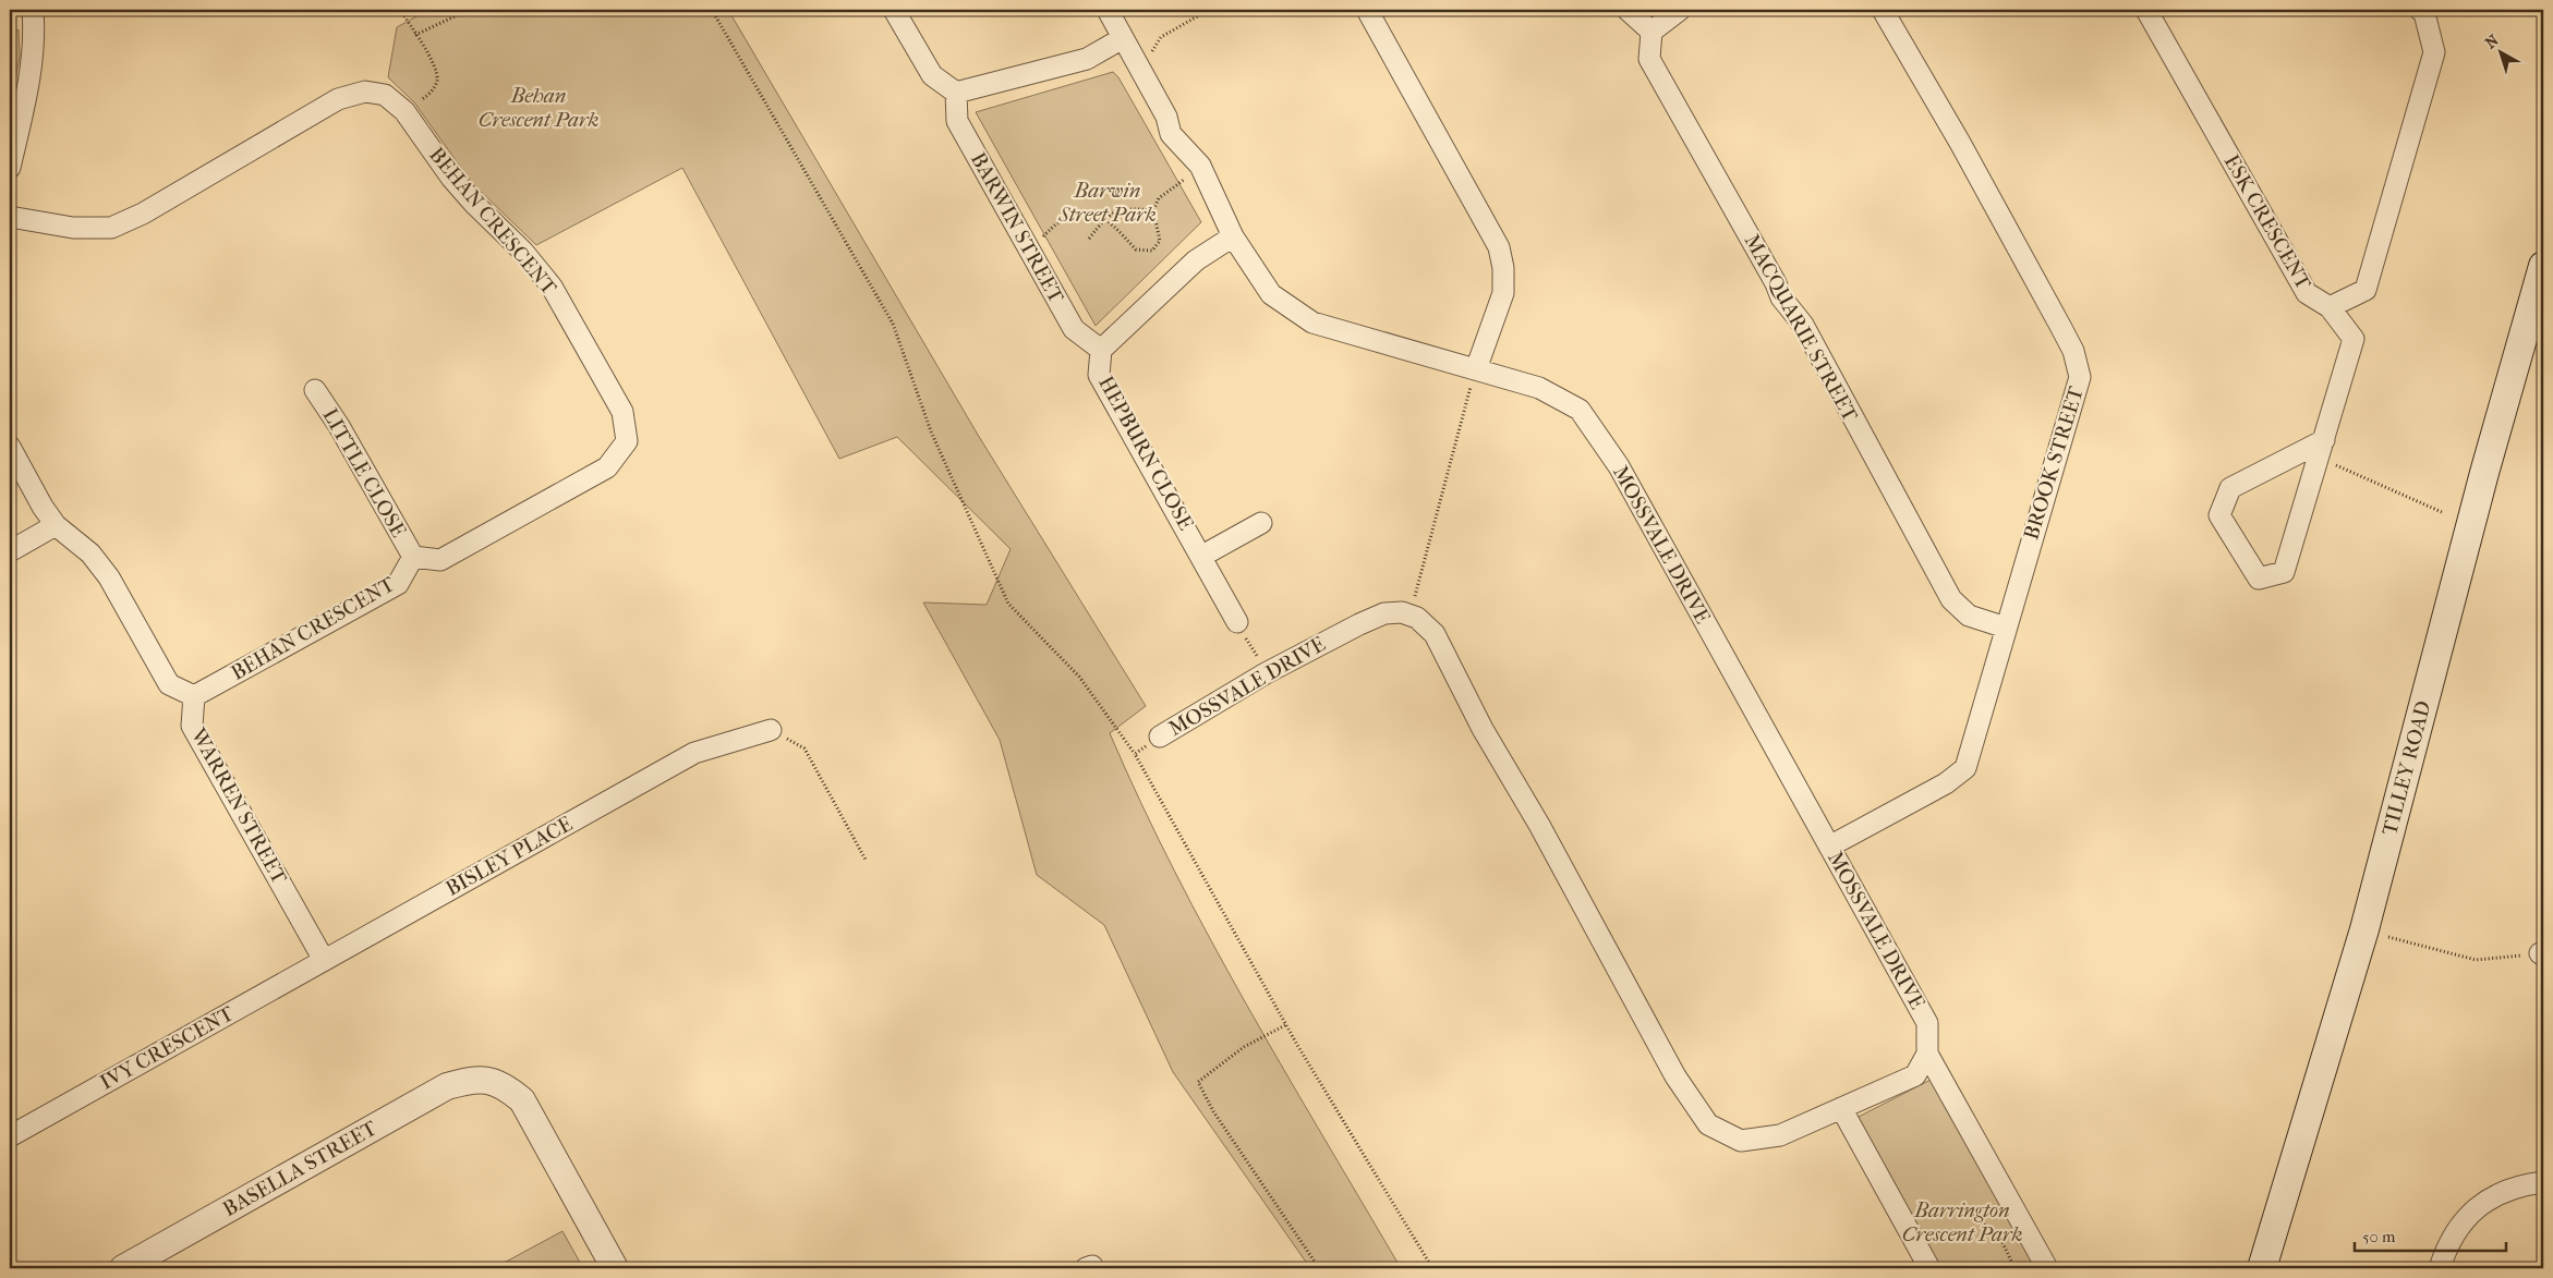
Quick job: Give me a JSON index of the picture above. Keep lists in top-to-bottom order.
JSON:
{
  "streets": {
    "main road": ["TILLEY ROAD"],
    "street": [
      "BEHAN CRESCENT",
      "ESK CRESCENT",
      "BARWIN STREET",
      "MACQUARIE STREET",
      "HEPBURN CLOSE",
      "BROOK STREET",
      "LITTLE CLOSE",
      "MOSSVALE DRIVE",
      "WARREN STREET",
      "BISLEY PLACE",
      "IVY CRESCENT",
      "BASELLA STREET"
    ]
  },
  "crossings": [
    ["BEHAN CRESCENT", "LITTLE CLOSE"],
    ["BEHAN CRESCENT", "WARREN STREET"],
    ["BARWIN STREET", "HEPBURN CLOSE"],
    ["MACQUARIE STREET", "BROOK STREET"],
    ["HEPBURN CLOSE", "MOSSVALE DRIVE"],
    ["BROOK STREET", "MOSSVALE DRIVE"],
    ["WARREN STREET", "BISLEY PLACE"],
    ["WARREN STREET", "IVY CRESCENT"],
    ["BISLEY PLACE", "IVY CRESCENT"]
  ],
  "parks": ["Behan Crescent Park", "Barwin Street Park", "Barrington Crescent Park"],
  "scale_bar": "50 m",
  "north": "top left"
}
